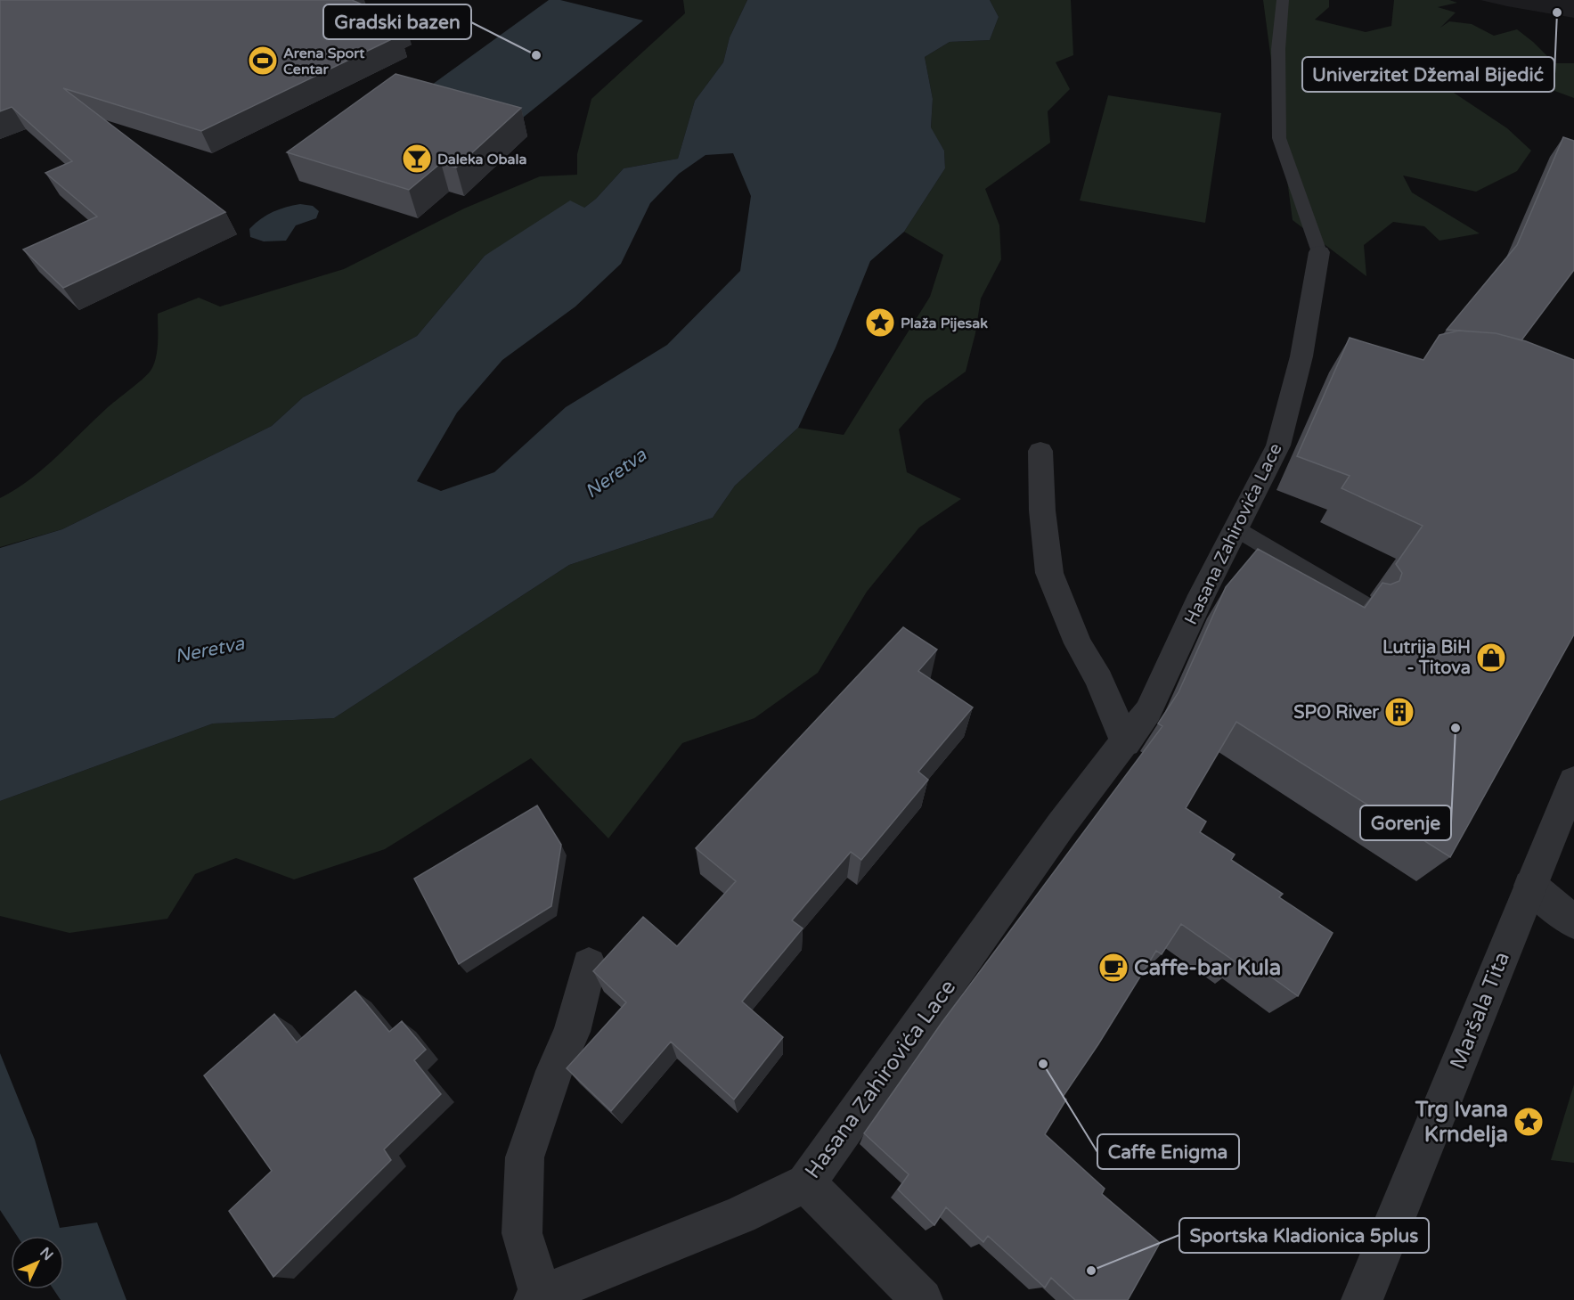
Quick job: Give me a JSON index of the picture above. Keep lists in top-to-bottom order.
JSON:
{
  "streets": {
    "street": ["Hasana Zahirovića Lace", "Maršala Tita"]
  },
  "water": ["Neretva"],
  "places": {
    "other": [
      "Univerzitet Džemal Bijedić",
      "Gradski bazen",
      "Gorenje",
      "Caffe Enigma",
      "Sportska Kladionica 5plus"
    ],
    "sports": ["Arena Sport Centar"],
    "bar": ["Daleka Obala"],
    "place": ["Plaža Pijesak", "Trg Ivana Krndelja"],
    "shop": ["Lutrija BiH - Titova"],
    "building": ["SPO River"],
    "cafe": ["Caffe-bar Kula"]
  },
  "north": "top right"
}
